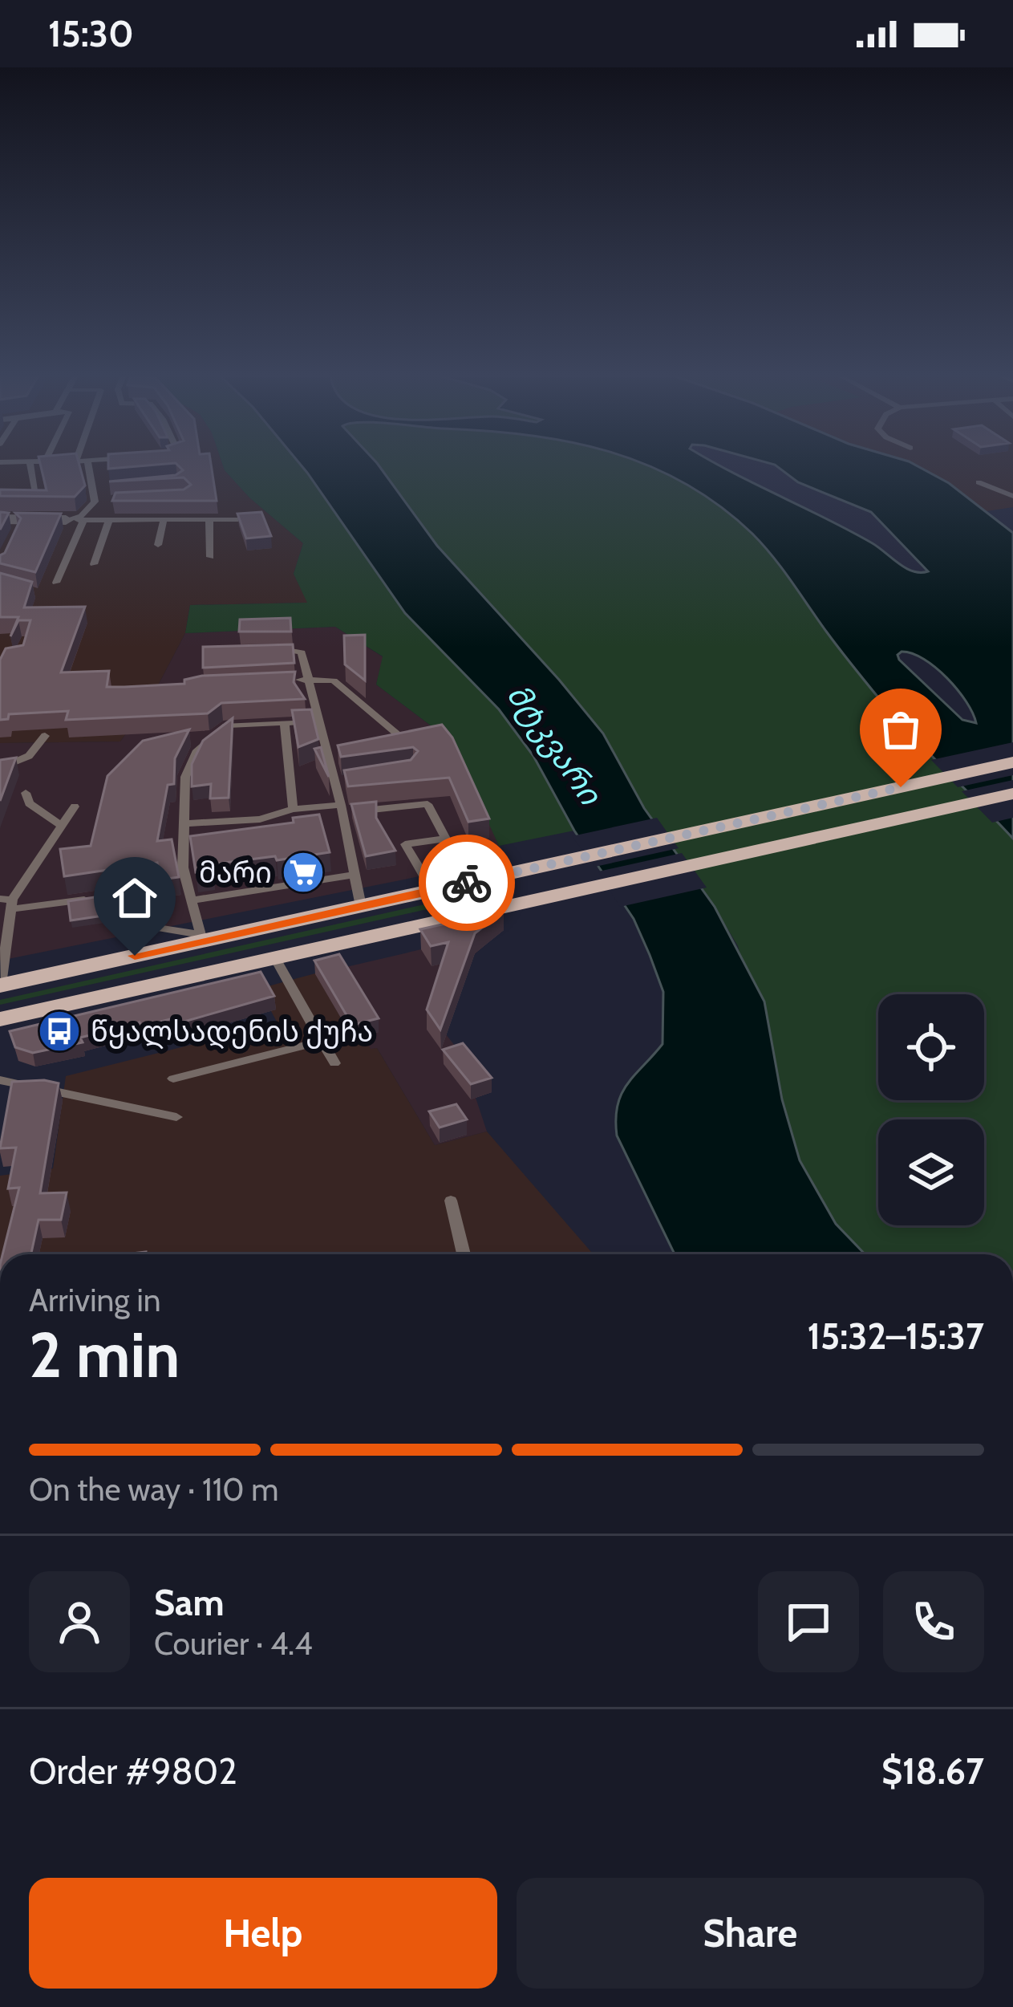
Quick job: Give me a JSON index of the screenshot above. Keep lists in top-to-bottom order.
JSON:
{
  "water": ["მტკვარი"],
  "places": {
    "supermarket": ["მარი"],
    "bus stop": ["წყალსადენის ქუჩა"]
  },
  "page": {
    "status": "15:30",
    "heading": ["2 min", "Arriving in", "15:32–15:37"],
    "panel": [
      "Sam",
      "Courier · 4.4",
      "Order #9802",
      "$18.67"
    ],
    "bar": "On the way · 110 m",
    "buttons": ["Help", "Share"]
  }
}
